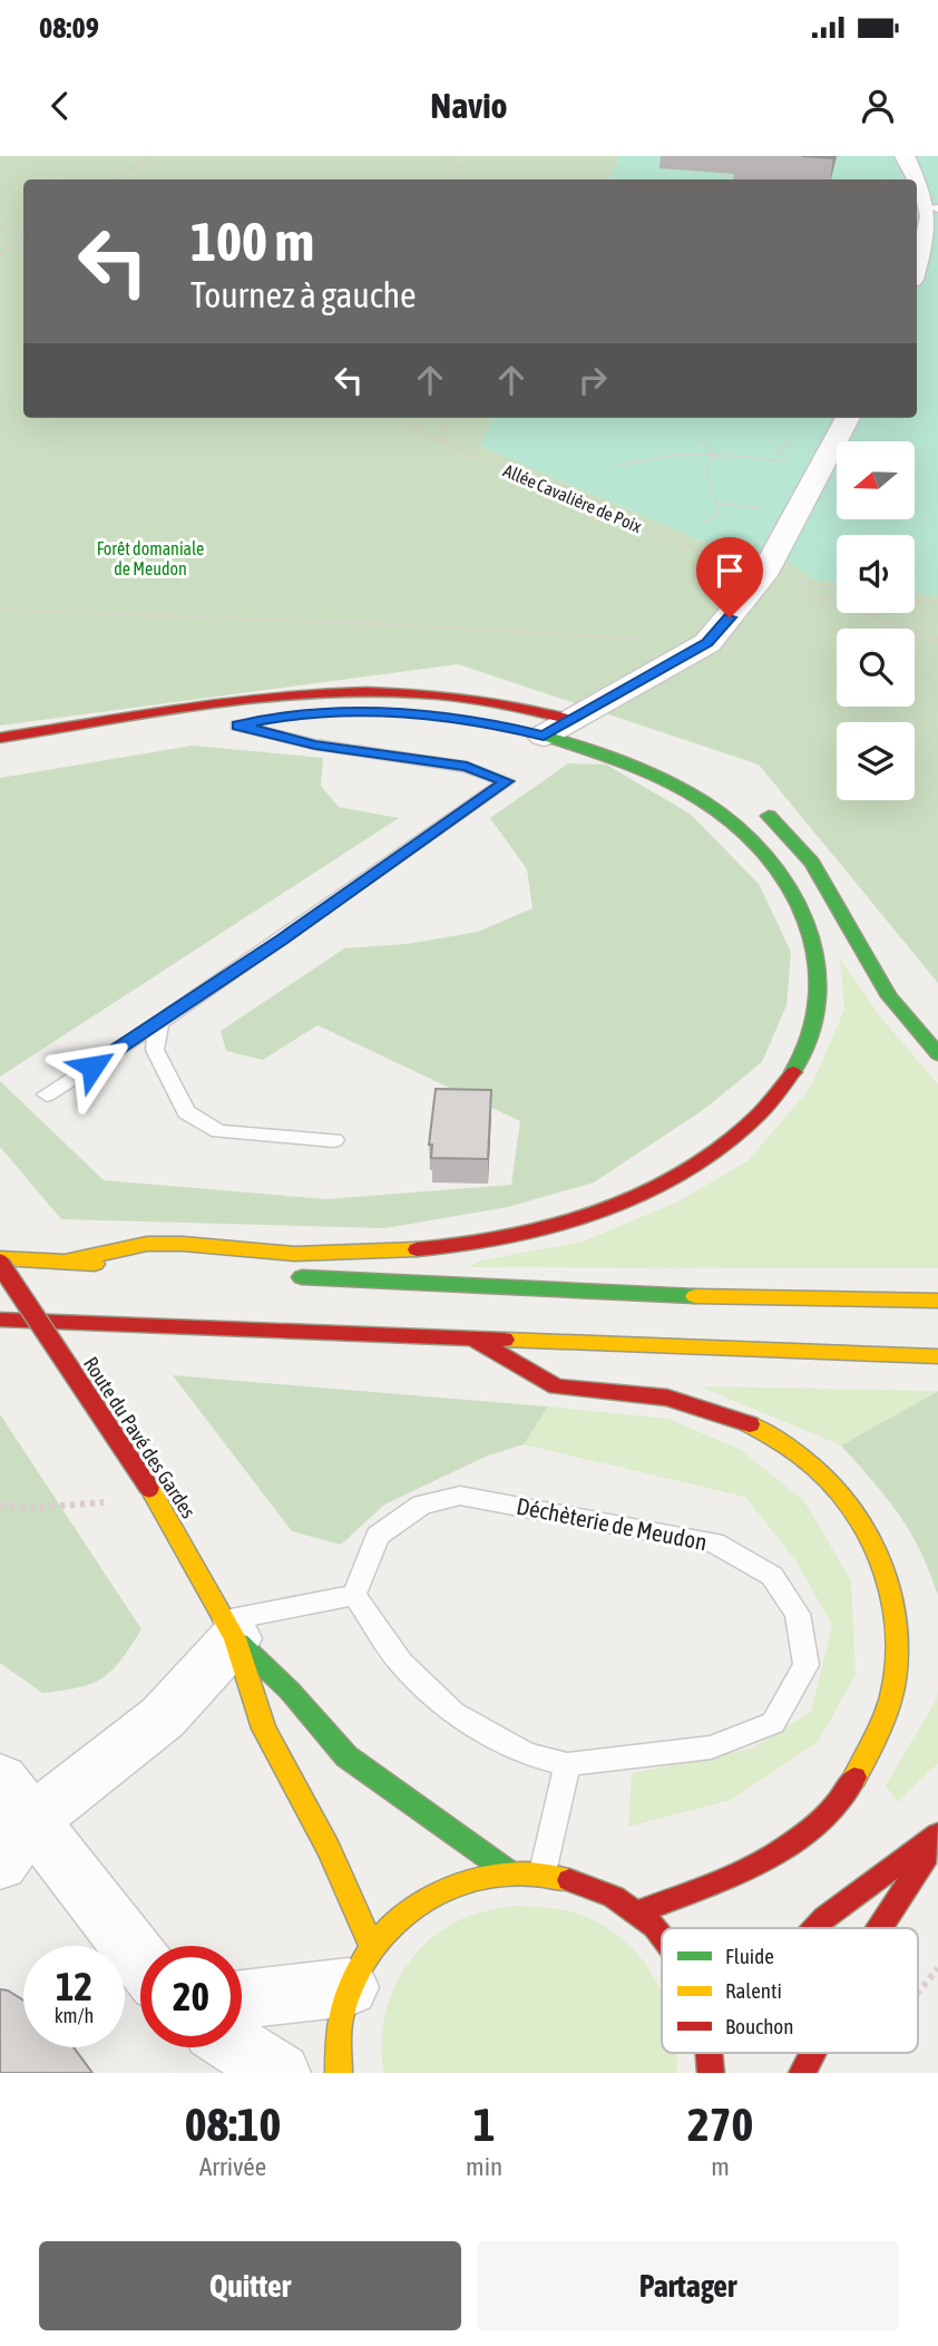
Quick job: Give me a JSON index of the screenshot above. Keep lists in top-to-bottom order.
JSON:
{
  "streets": {
    "main road": ["Route du Pavé des Gardes"],
    "lane": ["Déchèterie de Meudon"],
    "path": ["Allée Cavalière de Poix"]
  },
  "parks": ["Forêt domaniale de Meudon"],
  "legend": ["Fluide", "Ralenti", "Bouchon"],
  "north": "left",
  "page": {
    "status": "08:09",
    "header": "Navio",
    "turn": ["100 m", "Tournez à gauche"],
    "speed": "12 km/h",
    "limit": "20",
    "eta": [
      "08:10",
      "Arrivée",
      "1",
      "min",
      "270",
      "m"
    ],
    "buttons": ["Quitter", "Partager"]
  }
}
